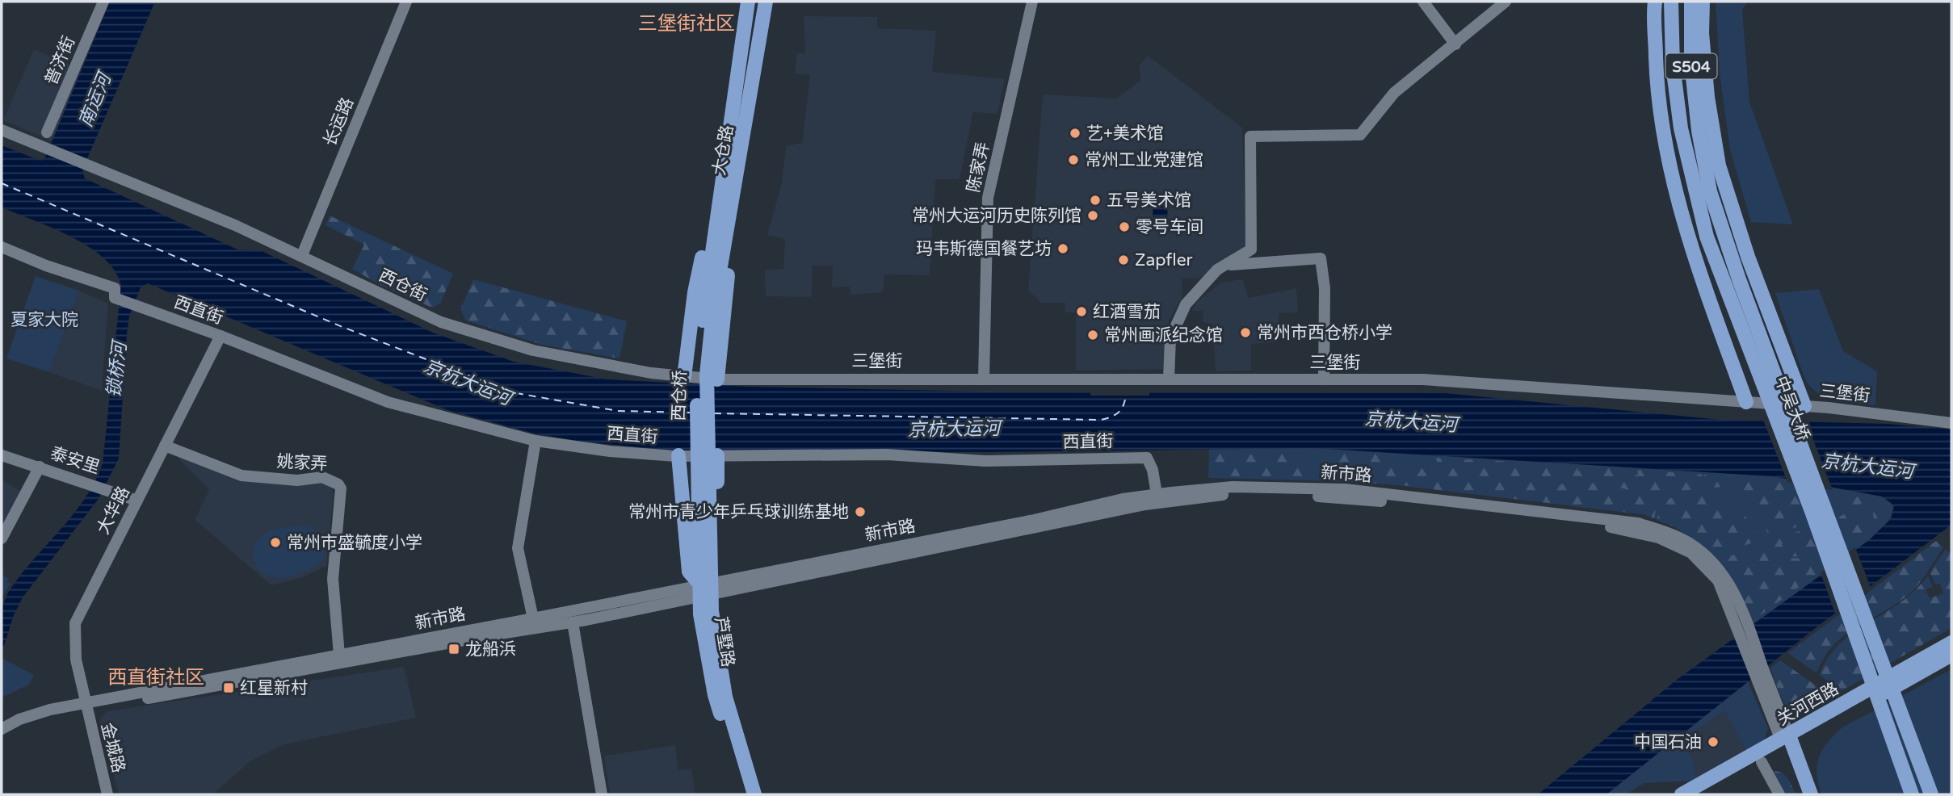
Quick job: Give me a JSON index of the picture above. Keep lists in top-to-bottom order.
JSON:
{
  "streets": {
    "main road": [
      "S504",
      "大仓路",
      "西仓桥",
      "中吴大桥",
      "芦墅路",
      "关河西路"
    ],
    "street": [
      "普济街",
      "长运路",
      "陈家弄",
      "西仓街",
      "西直街",
      "三堡街",
      "泰安里",
      "姚家弄",
      "新市路",
      "大华路",
      "金城路"
    ]
  },
  "crossings": [
    ["S504", "中吴大桥"],
    ["长运路", "西仓街"],
    ["大仓路", "西仓桥"],
    ["陈家弄", "三堡街"],
    ["西仓街", "三堡街"],
    ["西直街", "新市路"],
    ["西直街", "大华路"],
    ["西仓桥", "芦墅路"],
    ["泰安里", "大华路"],
    ["姚家弄", "新市路"],
    ["姚家弄", "大华路"],
    ["新市路", "大华路"],
    ["新市路", "芦墅路"],
    ["新市路", "金城路"],
    ["大华路", "金城路"]
  ],
  "districts": ["三堡街社区", "西直街社区"],
  "water": ["南运河", "锁桥河", "京杭大运河"],
  "parks": ["夏家大院"],
  "places": {
    "other": [
      "艺+美术馆",
      "常州工业党建馆",
      "五号美术馆",
      "常州大运河历史陈列馆",
      "零号车间",
      "玛韦斯德国餐艺坊",
      "Zapfler",
      "红酒雪茄",
      "常州市西仓桥小学",
      "常州画派纪念馆",
      "常州市青少年乒乓球训练基地",
      "常州市盛毓度小学",
      "中国石油"
    ],
    "transit": ["龙船浜", "红星新村"]
  }
}
